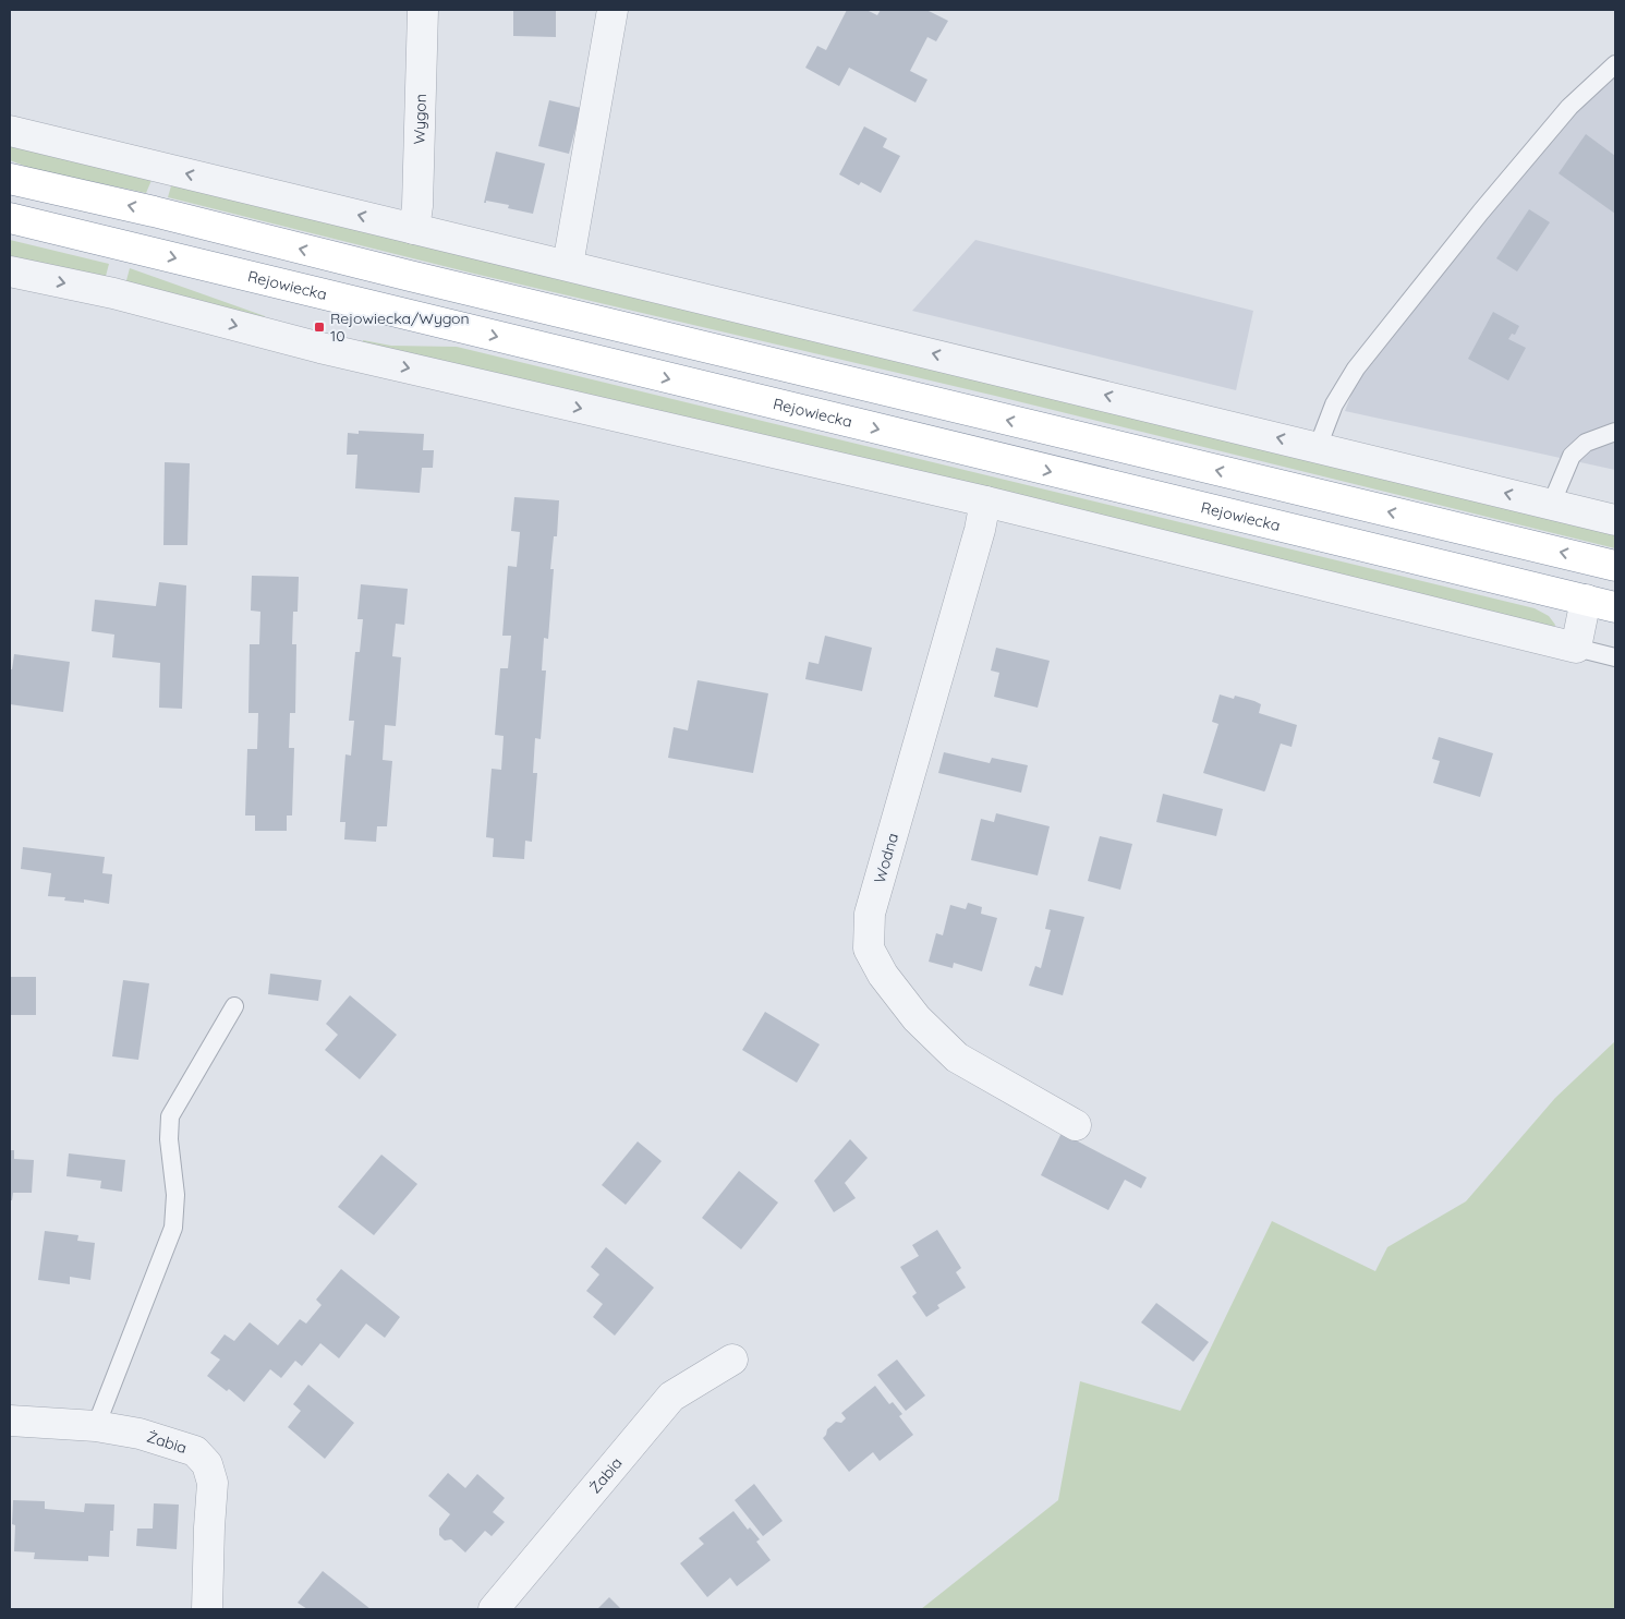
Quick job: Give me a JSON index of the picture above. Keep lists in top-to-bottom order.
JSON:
{
  "streets": {
    "highway": ["Rejowiecka"],
    "street": ["Wygon", "Wodna", "Żabia"]
  },
  "places": {
    "transit": ["Rejowiecka/Wygon 10"]
  }
}
